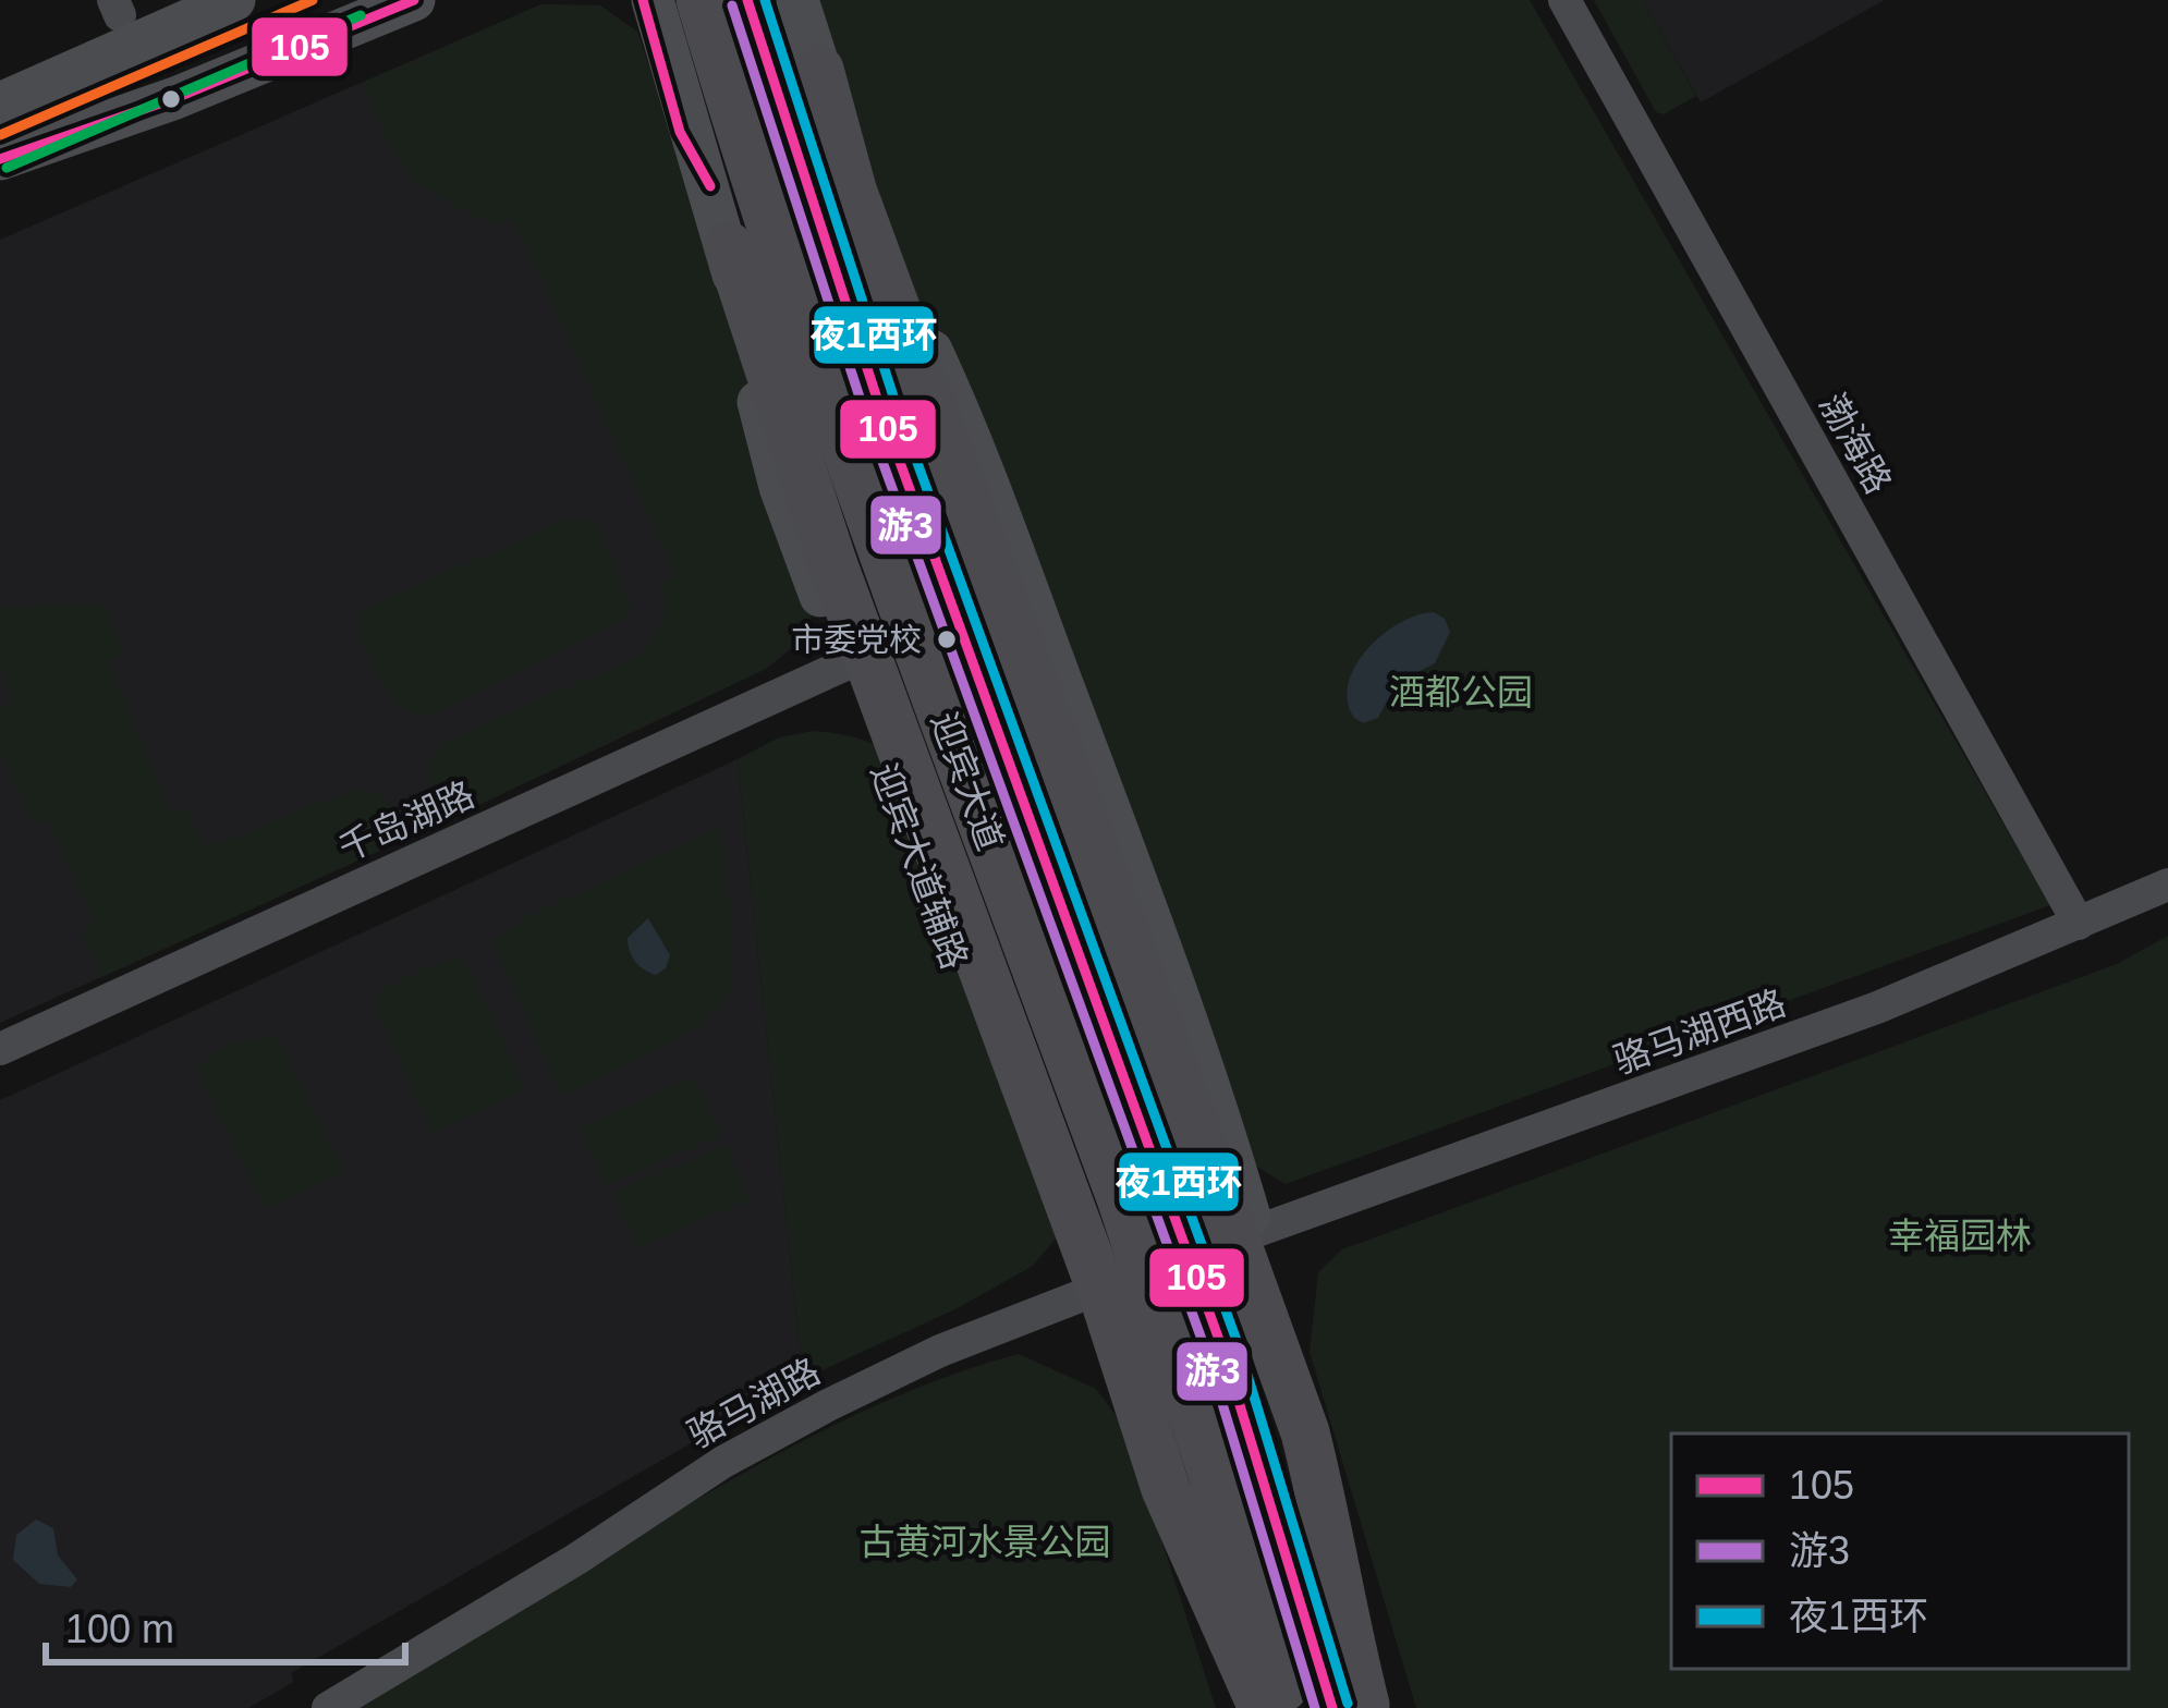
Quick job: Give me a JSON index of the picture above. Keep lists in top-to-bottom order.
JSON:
{
  "streets": {
    "highway": ["迎宾大道"],
    "main road": ["迎宾大道辅路"],
    "street": [
      "渤海路",
      "千岛湖路",
      "骆马湖西路",
      "骆马湖路"
    ]
  },
  "crossings": [
    ["渤海路", "骆马湖西路"],
    ["千岛湖路", "迎宾大道辅路"],
    ["迎宾大道辅路", "骆马湖路"],
    ["骆马湖西路", "骆马湖路"]
  ],
  "parks": ["酒都公园", "幸福园林", "古黄河水景公园"],
  "places": ["市委党校"],
  "lines": ["transit line 105", "transit line 夜1西环", "transit line 游3"],
  "legend": ["105", "游3", "夜1西环"],
  "scale_bar": "100 m"
}
